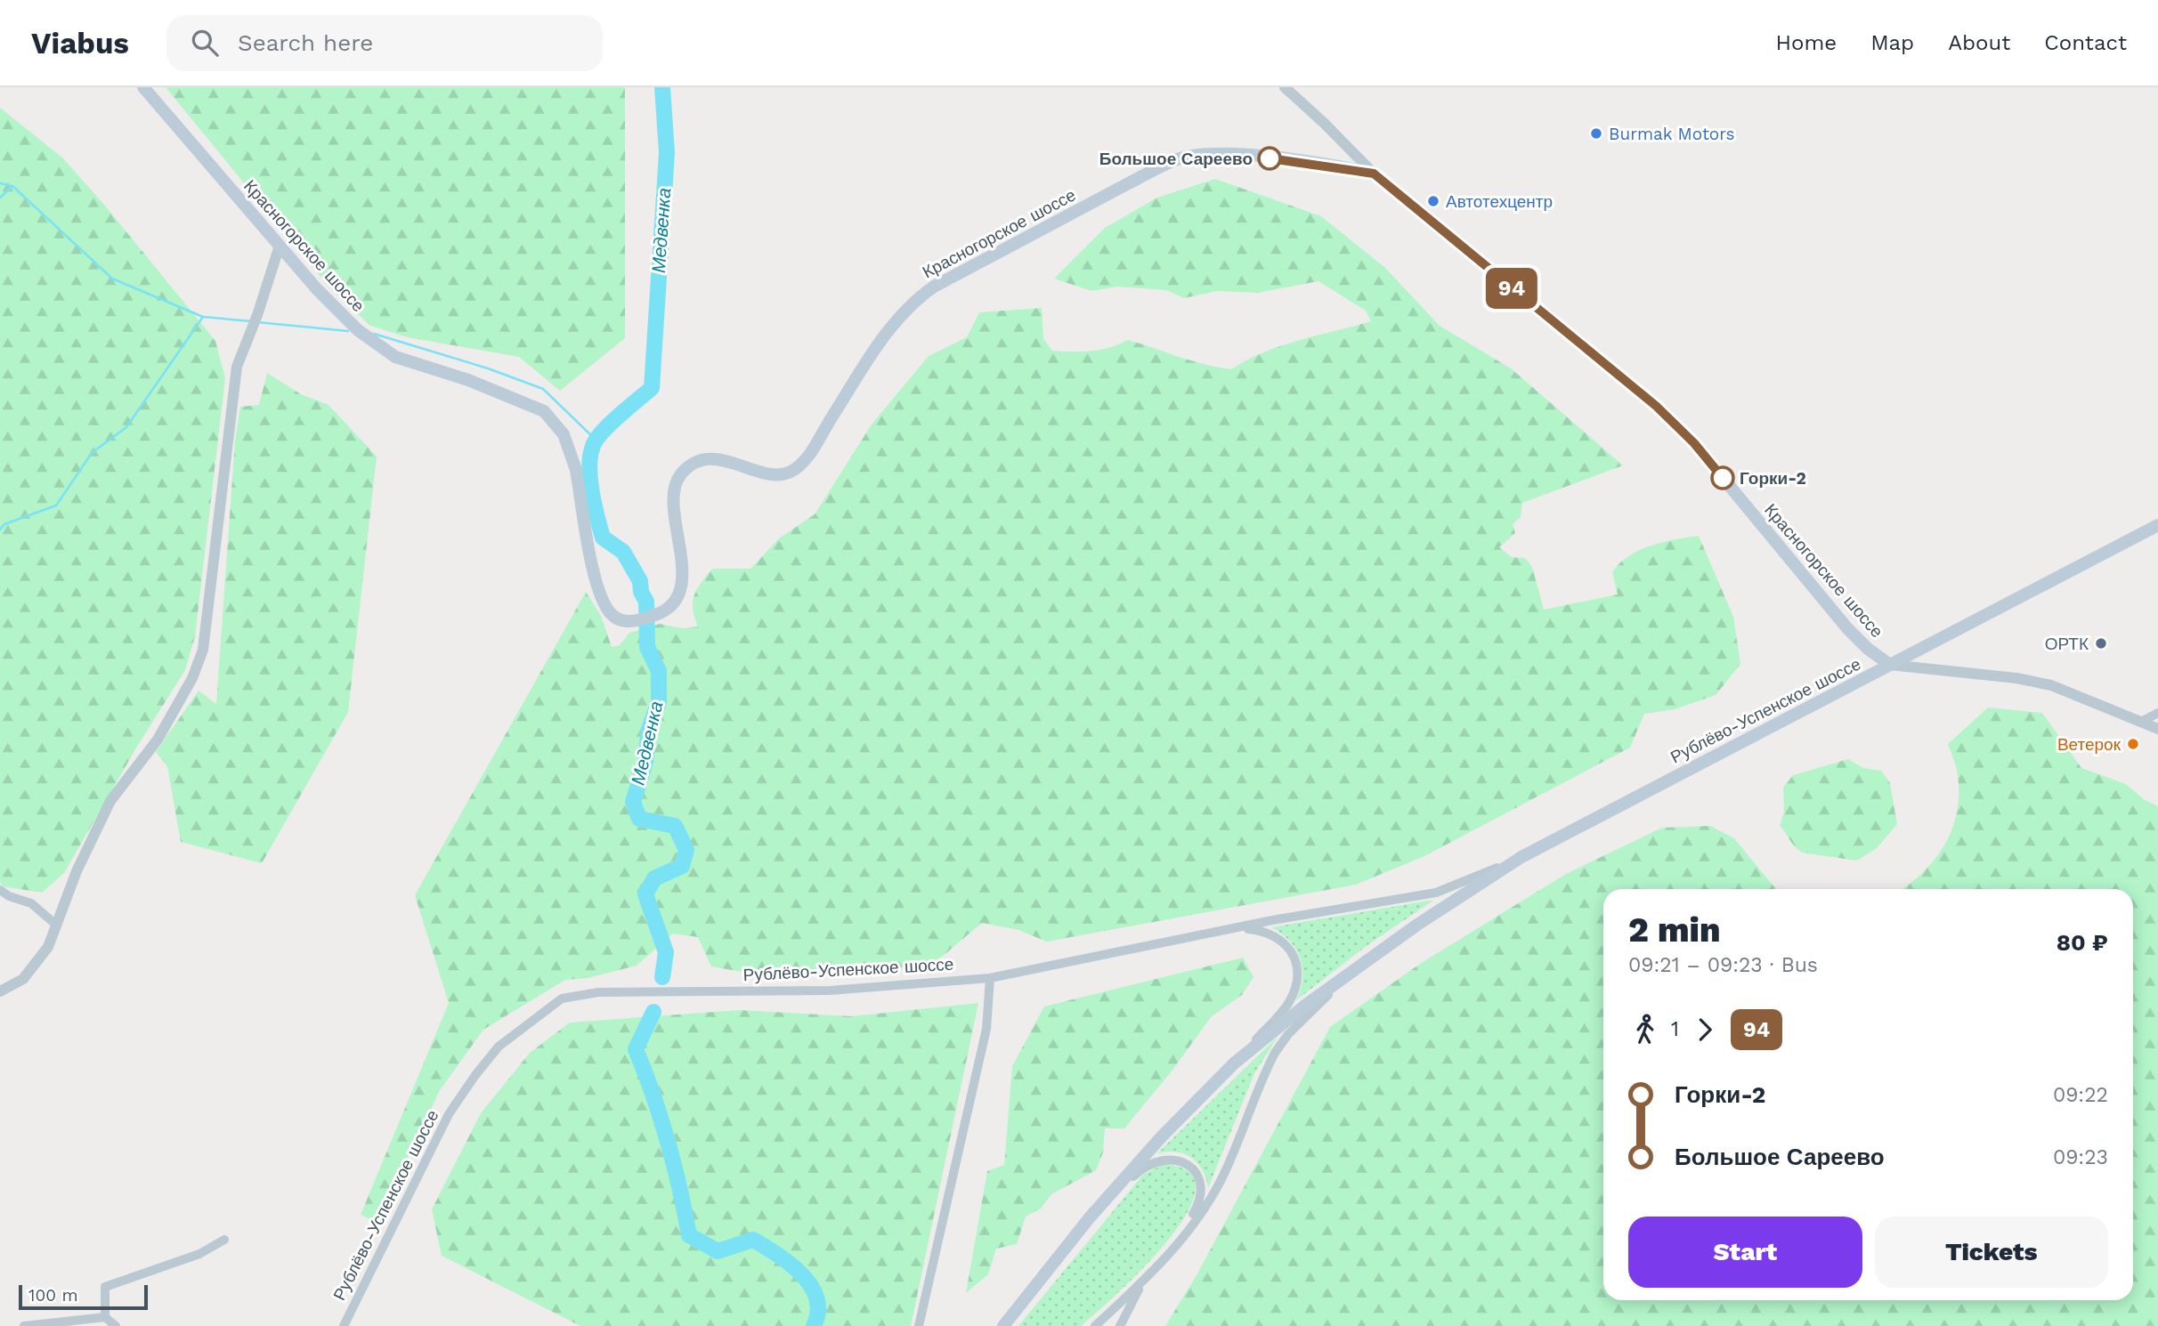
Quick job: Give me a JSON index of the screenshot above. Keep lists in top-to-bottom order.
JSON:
{
  "streets": {
    "main road": ["Красногорское шоссе", "Рублёво-Успенское шоссе"]
  },
  "crossings": [
    ["Красногорское шоссе", "Рублёво-Успенское шоссе"]
  ],
  "water": ["Медвенка"],
  "places": [
    "Burmak Motors",
    "Большое Сареево",
    "Автотехцентр",
    "Горки-2",
    "ОРТК",
    "Ветерок"
  ],
  "lines": ["bus line 94"],
  "scale_bar": "100 m",
  "page": {
    "header": "Viabus",
    "search": "Search here",
    "nav": [
      "Home",
      "Map",
      "About",
      "Contact"
    ],
    "on_map": "94",
    "heading": ["2 min", "09:21 – 09:23 · Bus", "80 ₽"],
    "legs": ["1", "94"],
    "list": [
      {
        "name": "Горки-2",
        "value": "09:22"
      },
      {
        "name": "Большое Сареево",
        "value": "09:23"
      }
    ],
    "buttons": ["Start", "Tickets"],
    "scale": "100 m"
  }
}
